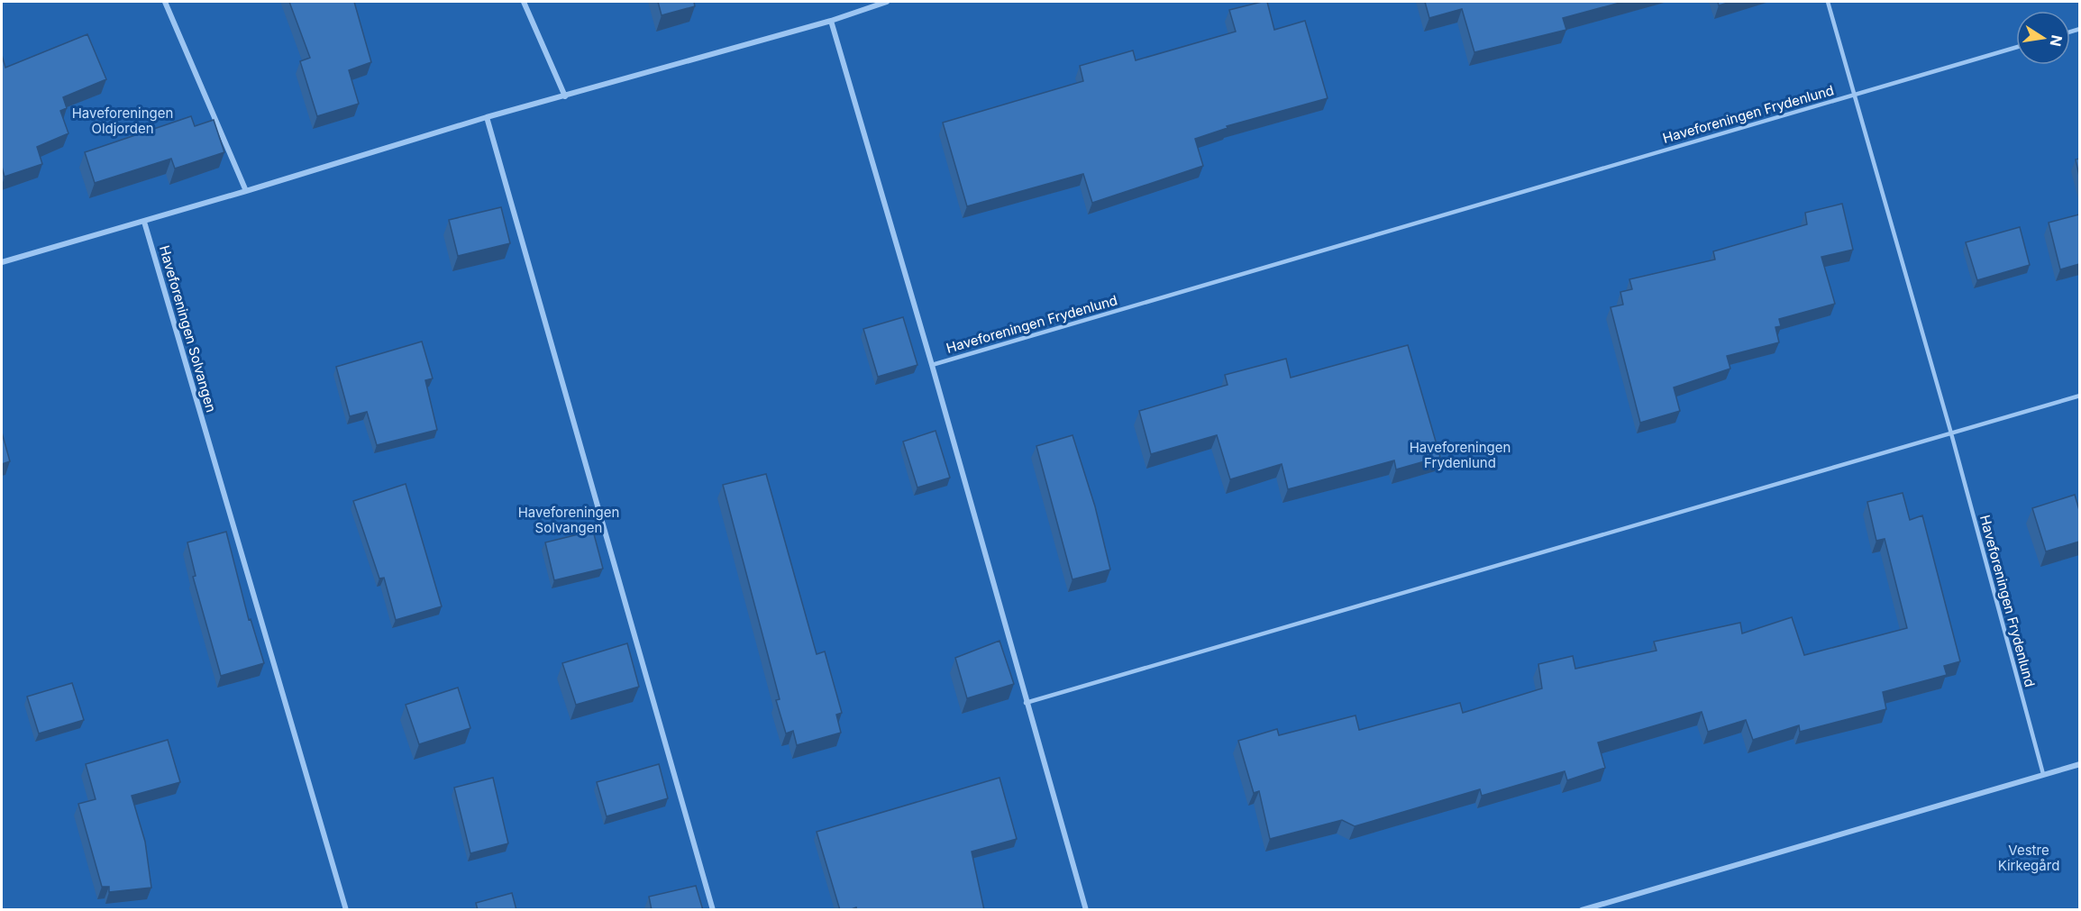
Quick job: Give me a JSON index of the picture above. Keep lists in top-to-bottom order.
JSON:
{
  "streets": {
    "street": ["Haveforeningen Solvangen"],
    "lane": ["Haveforeningen Frydenlund"]
  },
  "parks": [
    "Haveforeningen Oldjorden",
    "Haveforeningen Frydenlund",
    "Haveforeningen Solvangen",
    "Vestre Kirkegård"
  ],
  "north": "right"
}
